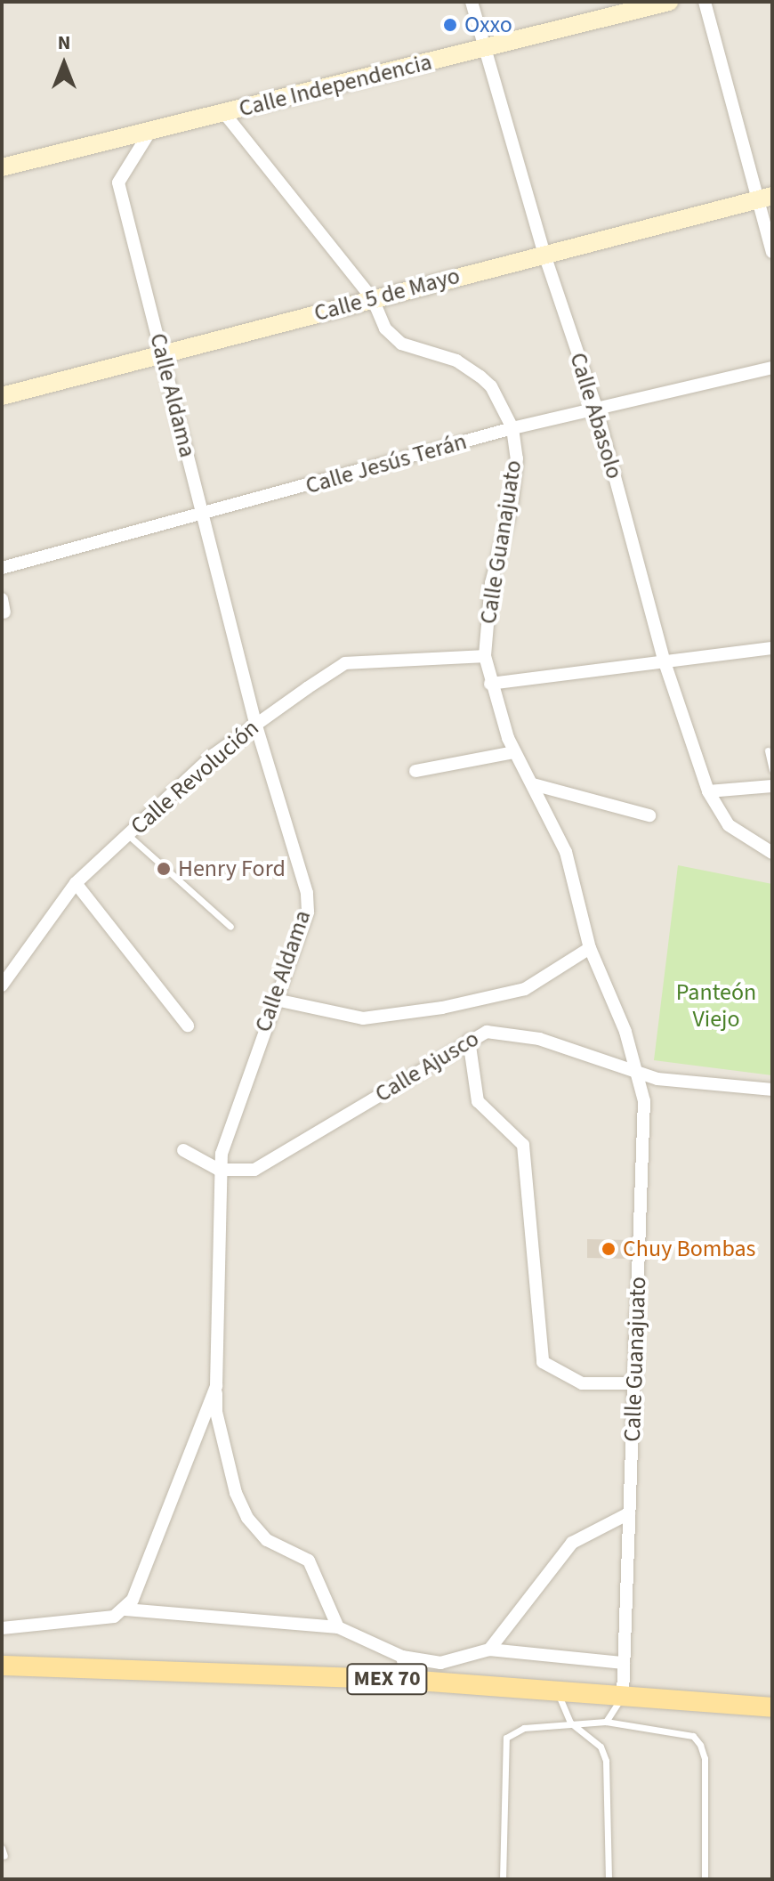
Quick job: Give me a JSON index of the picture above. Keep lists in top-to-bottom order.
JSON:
{
  "streets": {
    "main road": ["Calle Independencia", "Calle 5 de Mayo", "MEX 70"],
    "street": [
      "Calle Aldama",
      "Calle Abasolo",
      "Calle Jesús Terán",
      "Calle Guanajuato",
      "Calle Revolución",
      "Calle Ajusco"
    ]
  },
  "crossings": [
    ["Calle Independencia", "Calle Aldama"],
    ["Calle Independencia", "Calle Abasolo"],
    ["Calle Independencia", "Calle Guanajuato"],
    ["Calle 5 de Mayo", "Calle Aldama"],
    ["Calle 5 de Mayo", "Calle Abasolo"],
    ["Calle 5 de Mayo", "Calle Guanajuato"],
    ["Calle Aldama", "Calle Jesús Terán"],
    ["Calle Aldama", "Calle Revolución"],
    ["Calle Aldama", "Calle Ajusco"],
    ["Calle Abasolo", "Calle Jesús Terán"],
    ["Calle Jesús Terán", "Calle Guanajuato"],
    ["Calle Guanajuato", "Calle Revolución"],
    ["Calle Guanajuato", "Calle Ajusco"],
    ["Calle Guanajuato", "MEX 70"]
  ],
  "parks": ["Panteón Viejo"],
  "places": ["Oxxo", "Henry Ford", "Chuy Bombas"],
  "north": "top"
}
